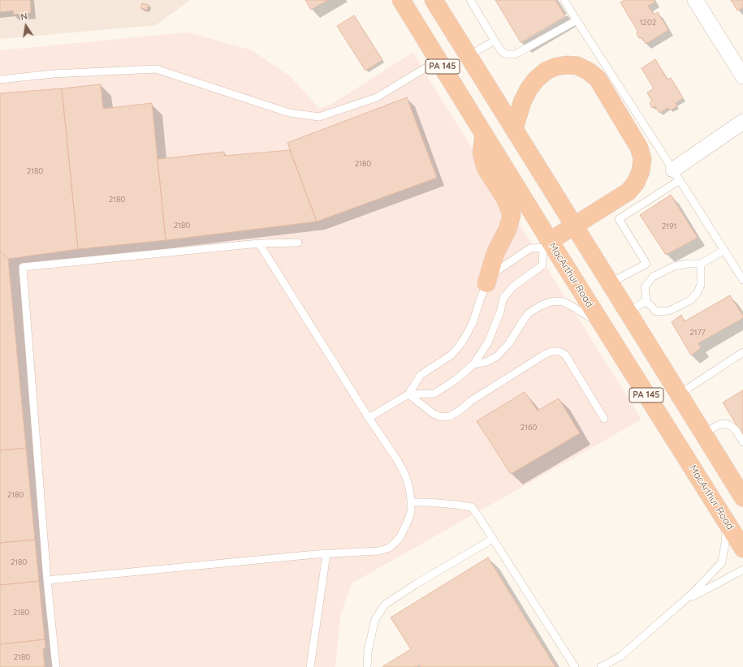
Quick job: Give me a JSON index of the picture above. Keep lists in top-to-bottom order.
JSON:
{
  "streets": {
    "highway": ["PA 145", "MacArthur Road"]
  },
  "house_numbers": [
    "1202",
    "2180",
    "2180",
    "2180",
    "2180",
    "2191",
    "2177",
    "2160",
    "2180",
    "2180",
    "2180",
    "2180"
  ],
  "north": "top"
}
